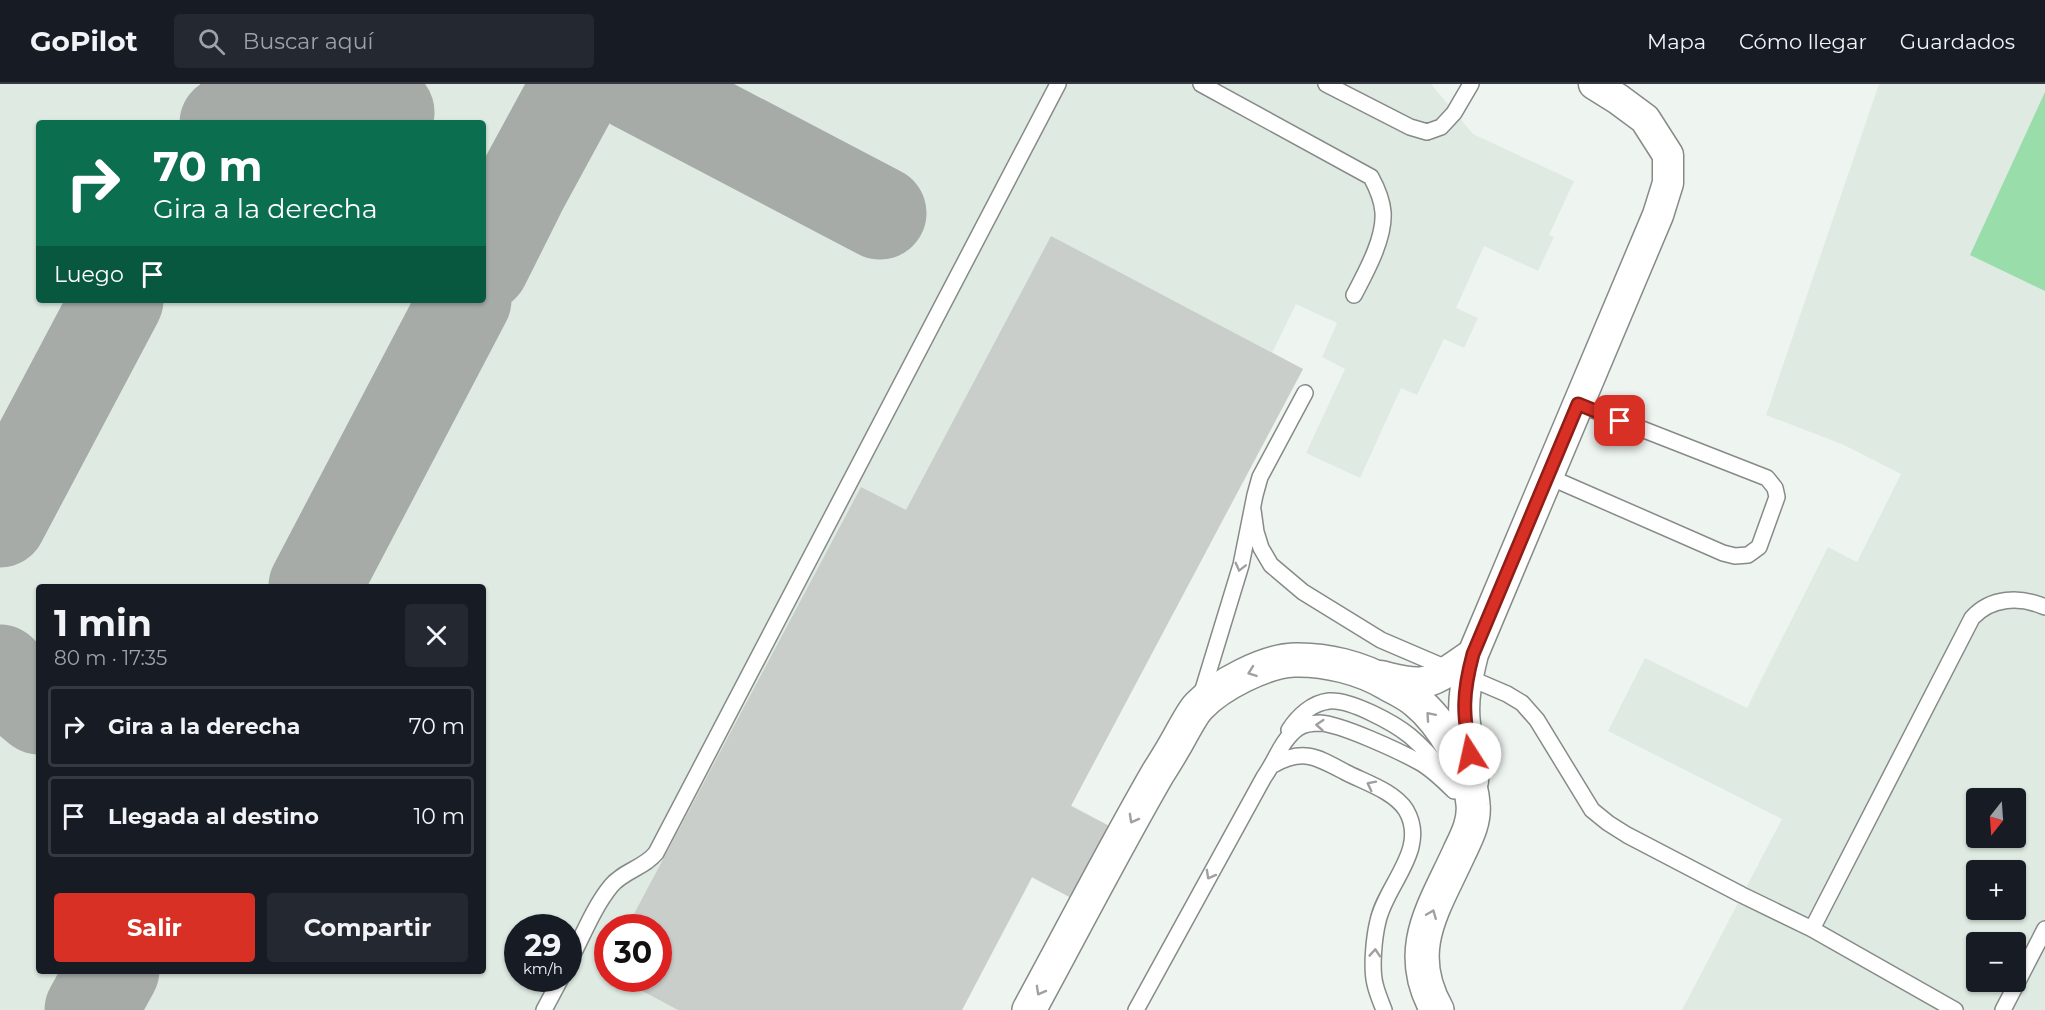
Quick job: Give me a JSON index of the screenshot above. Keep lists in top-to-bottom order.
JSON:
{
  "north": "bottom",
  "page": {
    "header": "GoPilot",
    "search": "Buscar aquí",
    "nav": ["Mapa", "Cómo llegar", "Guardados"],
    "turn": ["70 m", "Gira a la derecha"],
    "then": "Luego",
    "heading": ["1 min", "80 m · 17:35"],
    "list": [
      {
        "name": "Gira a la derecha",
        "value": "70 m"
      },
      {
        "name": "Llegada al destino",
        "value": "10 m"
      }
    ],
    "map_buttons": ["+", "−"],
    "buttons": ["Salir", "Compartir"],
    "speed": "29 km/h",
    "limit": "30"
  }
}
